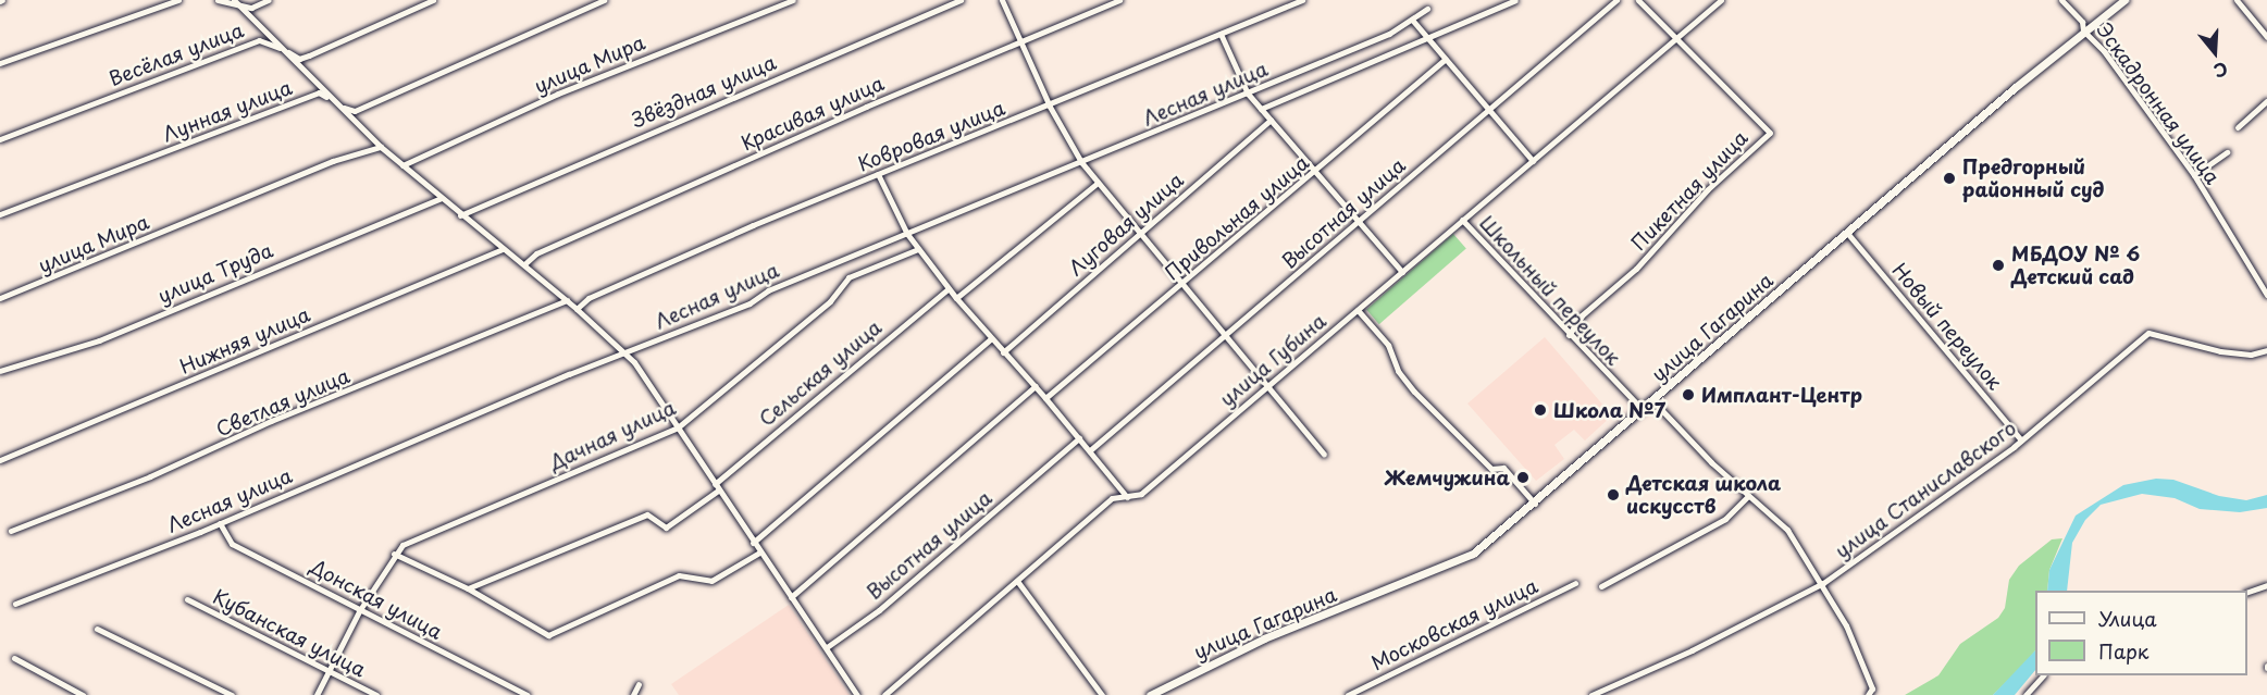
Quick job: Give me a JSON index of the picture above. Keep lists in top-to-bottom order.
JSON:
{
  "streets": {
    "street": [
      "Весёлая улица",
      "улица Мира",
      "Звёздная улица",
      "Лесная улица",
      "Эскадронная улица",
      "Лунная улица",
      "Красивая улица",
      "Ковровая улица",
      "Пикетная улица",
      "Высотная улица",
      "Привольная улица",
      "Луговая улица",
      "улица Труда",
      "Школьный переулок",
      "Новый переулок",
      "улица Гагарина",
      "Нижняя улица",
      "улица Губина",
      "Сельская улица",
      "Светлая улица",
      "Дачная улица",
      "улица Станиславского",
      "Донская улица",
      "Московская улица",
      "Кубанская улица"
    ]
  },
  "crossings": [
    ["Лесная улица", "Донская улица"],
    ["Эскадронная улица", "улица Гагарина"],
    ["Пикетная улица", "Школьный переулок"],
    ["Пикетная улица", "улица Губина"],
    ["Школьный переулок", "улица Гагарина"],
    ["Школьный переулок", "улица Губина"],
    ["Новый переулок", "улица Гагарина"],
    ["Новый переулок", "улица Станиславского"]
  ],
  "places": [
    "Предгорный районный суд",
    "МБДОУ № 6 Детский сад",
    "Имплант-Центр",
    "Школа №7",
    "Жемчужина",
    "Детская школа искусств"
  ],
  "legend": ["Улица", "Парк"],
  "north": "bottom"
}
